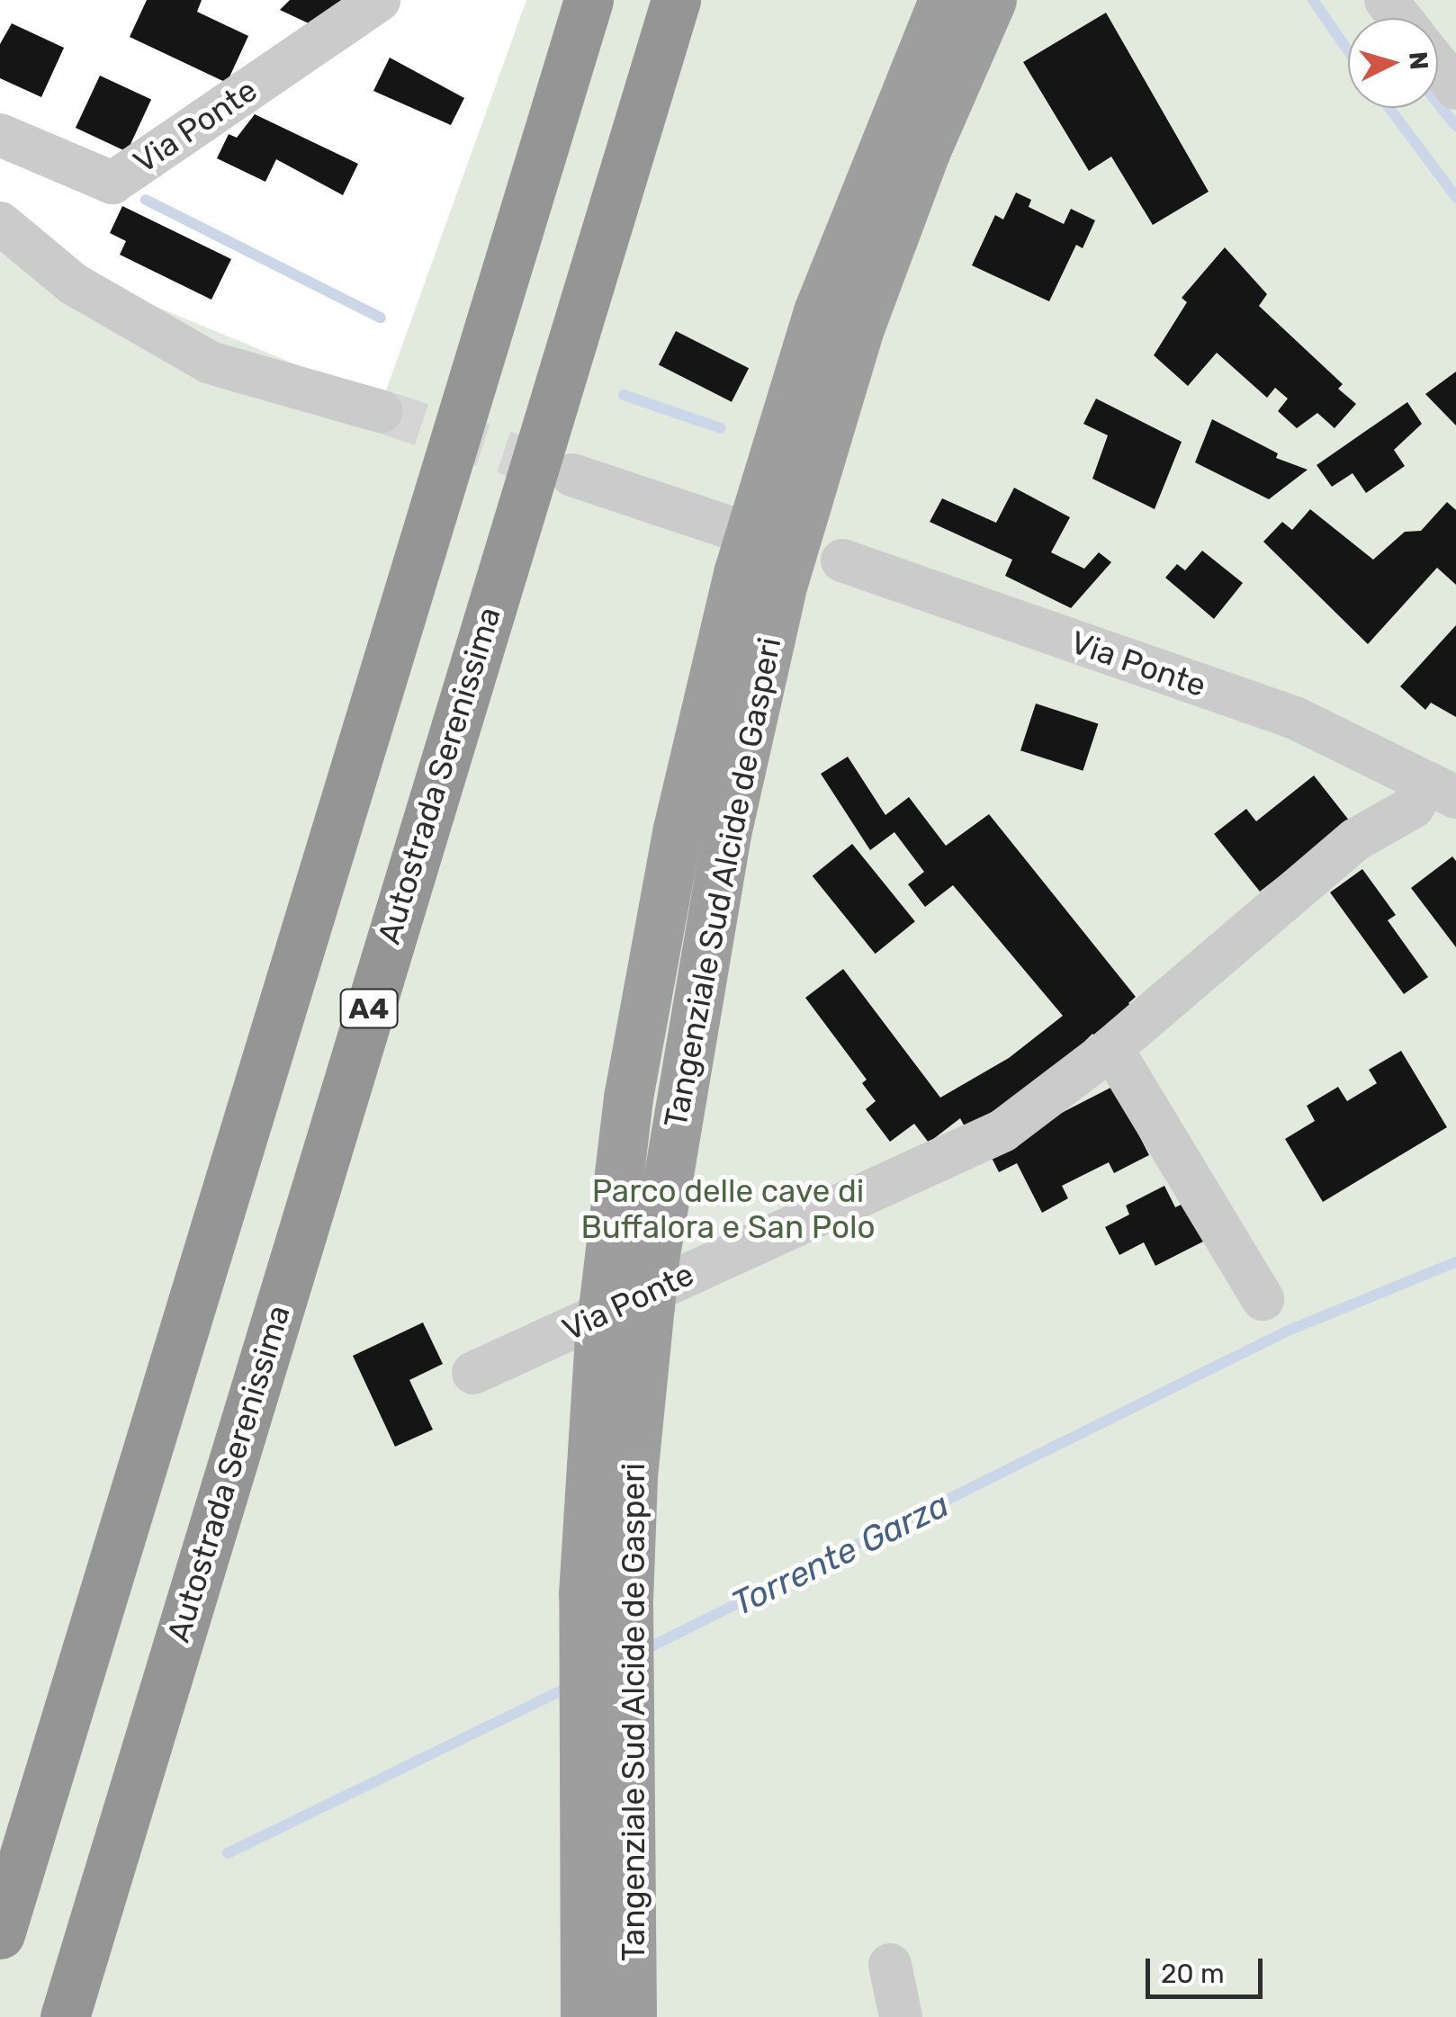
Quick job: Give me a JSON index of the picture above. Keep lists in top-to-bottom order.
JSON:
{
  "streets": {
    "highway": ["Autostrada Serenissima", "Tangenziale Sud Alcide de Gasperi", "A4"],
    "street": ["Via Ponte"]
  },
  "water": ["Torrente Garza"],
  "parks": ["Parco delle cave di Buffalora e San Polo"],
  "scale_bar": "20 m",
  "north": "right"
}
